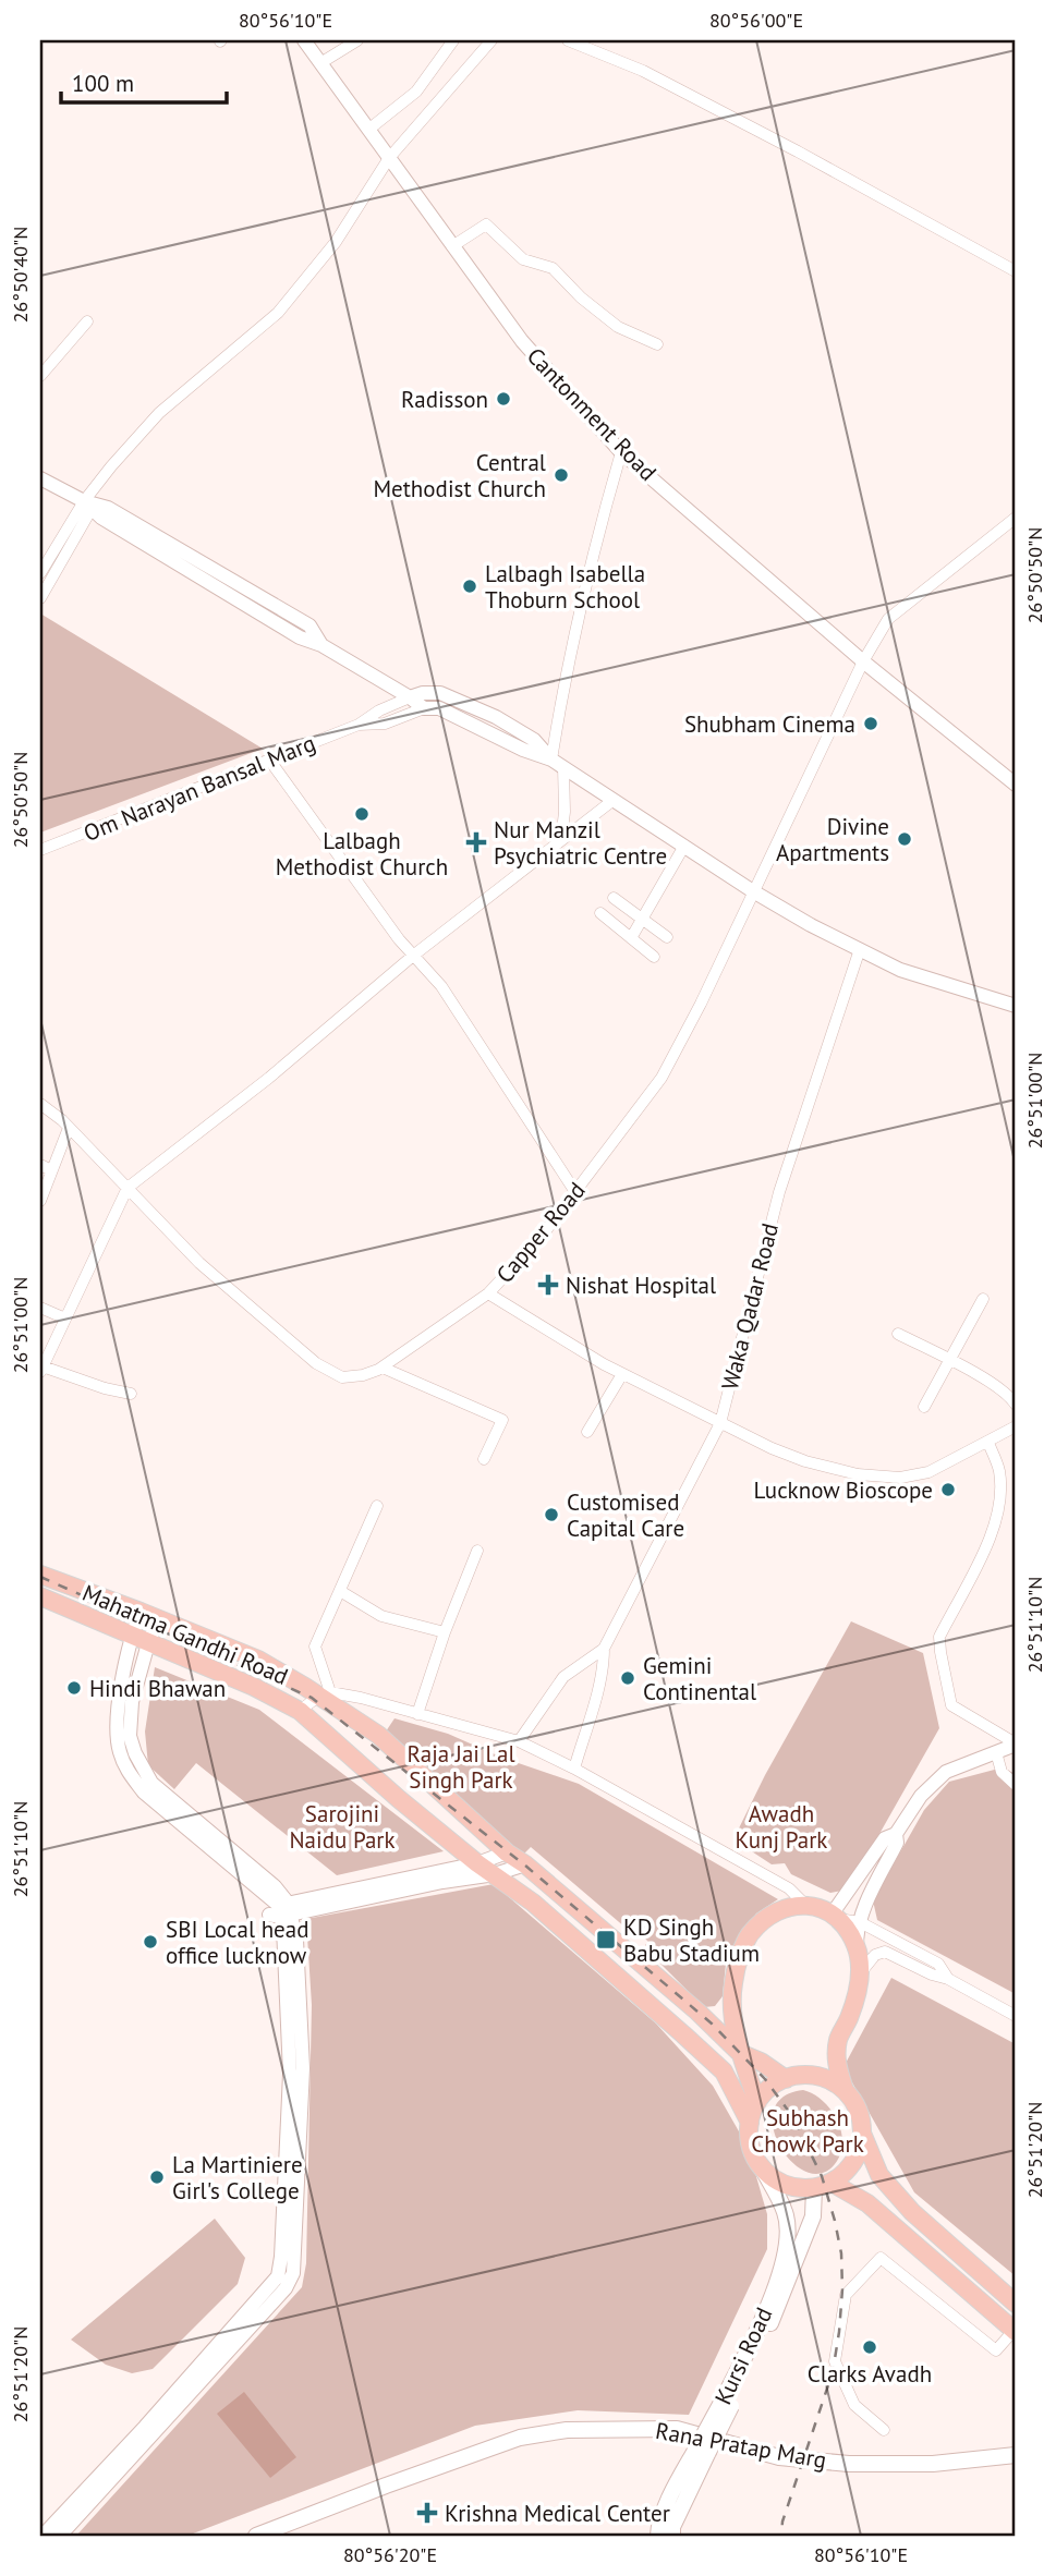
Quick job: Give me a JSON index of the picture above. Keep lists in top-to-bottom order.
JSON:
{
  "streets": {
    "main road": ["Mahatma Gandhi Road", "Kursi Road", "Rana Pratap Marg"],
    "street": [
      "Cantonment Road",
      "Om Narayan Bansal Marg",
      "Capper Road",
      "Waka Qadar Road"
    ]
  },
  "crossings": [
    ["Cantonment Road", "Capper Road"],
    ["Mahatma Gandhi Road", "Kursi Road"]
  ],
  "parks": [
    "Raja Jai Lal Singh Park",
    "Sarojini Naidu Park",
    "Awadh Kunj Park",
    "Subhash Chowk Park"
  ],
  "places": {
    "other": [
      "Radisson",
      "Central Methodist Church",
      "Lalbagh Isabella Thoburn School",
      "Shubham Cinema",
      "Lalbagh Methodist Church",
      "Divine Apartments",
      "Lucknow Bioscope",
      "Customised Capital Care",
      "Gemini Continental",
      "Hindi Bhawan",
      "SBI Local head office lucknow",
      "La Martiniere Girl's College",
      "Clarks Avadh"
    ],
    "health": ["Nur Manzil Psychiatric Centre", "Nishat Hospital", "Krishna Medical Center"],
    "transit": ["KD Singh Babu Stadium"]
  },
  "scale_bar": "100 m",
  "coordinates": [
    "80°56'10\"E",
    "80°56'00\"E",
    "26°50'40\"N",
    "26°50'50\"N",
    "26°51'00\"N",
    "26°51'10\"N",
    "26°51'20\"N",
    "80°56'20\"E"
  ]
}
